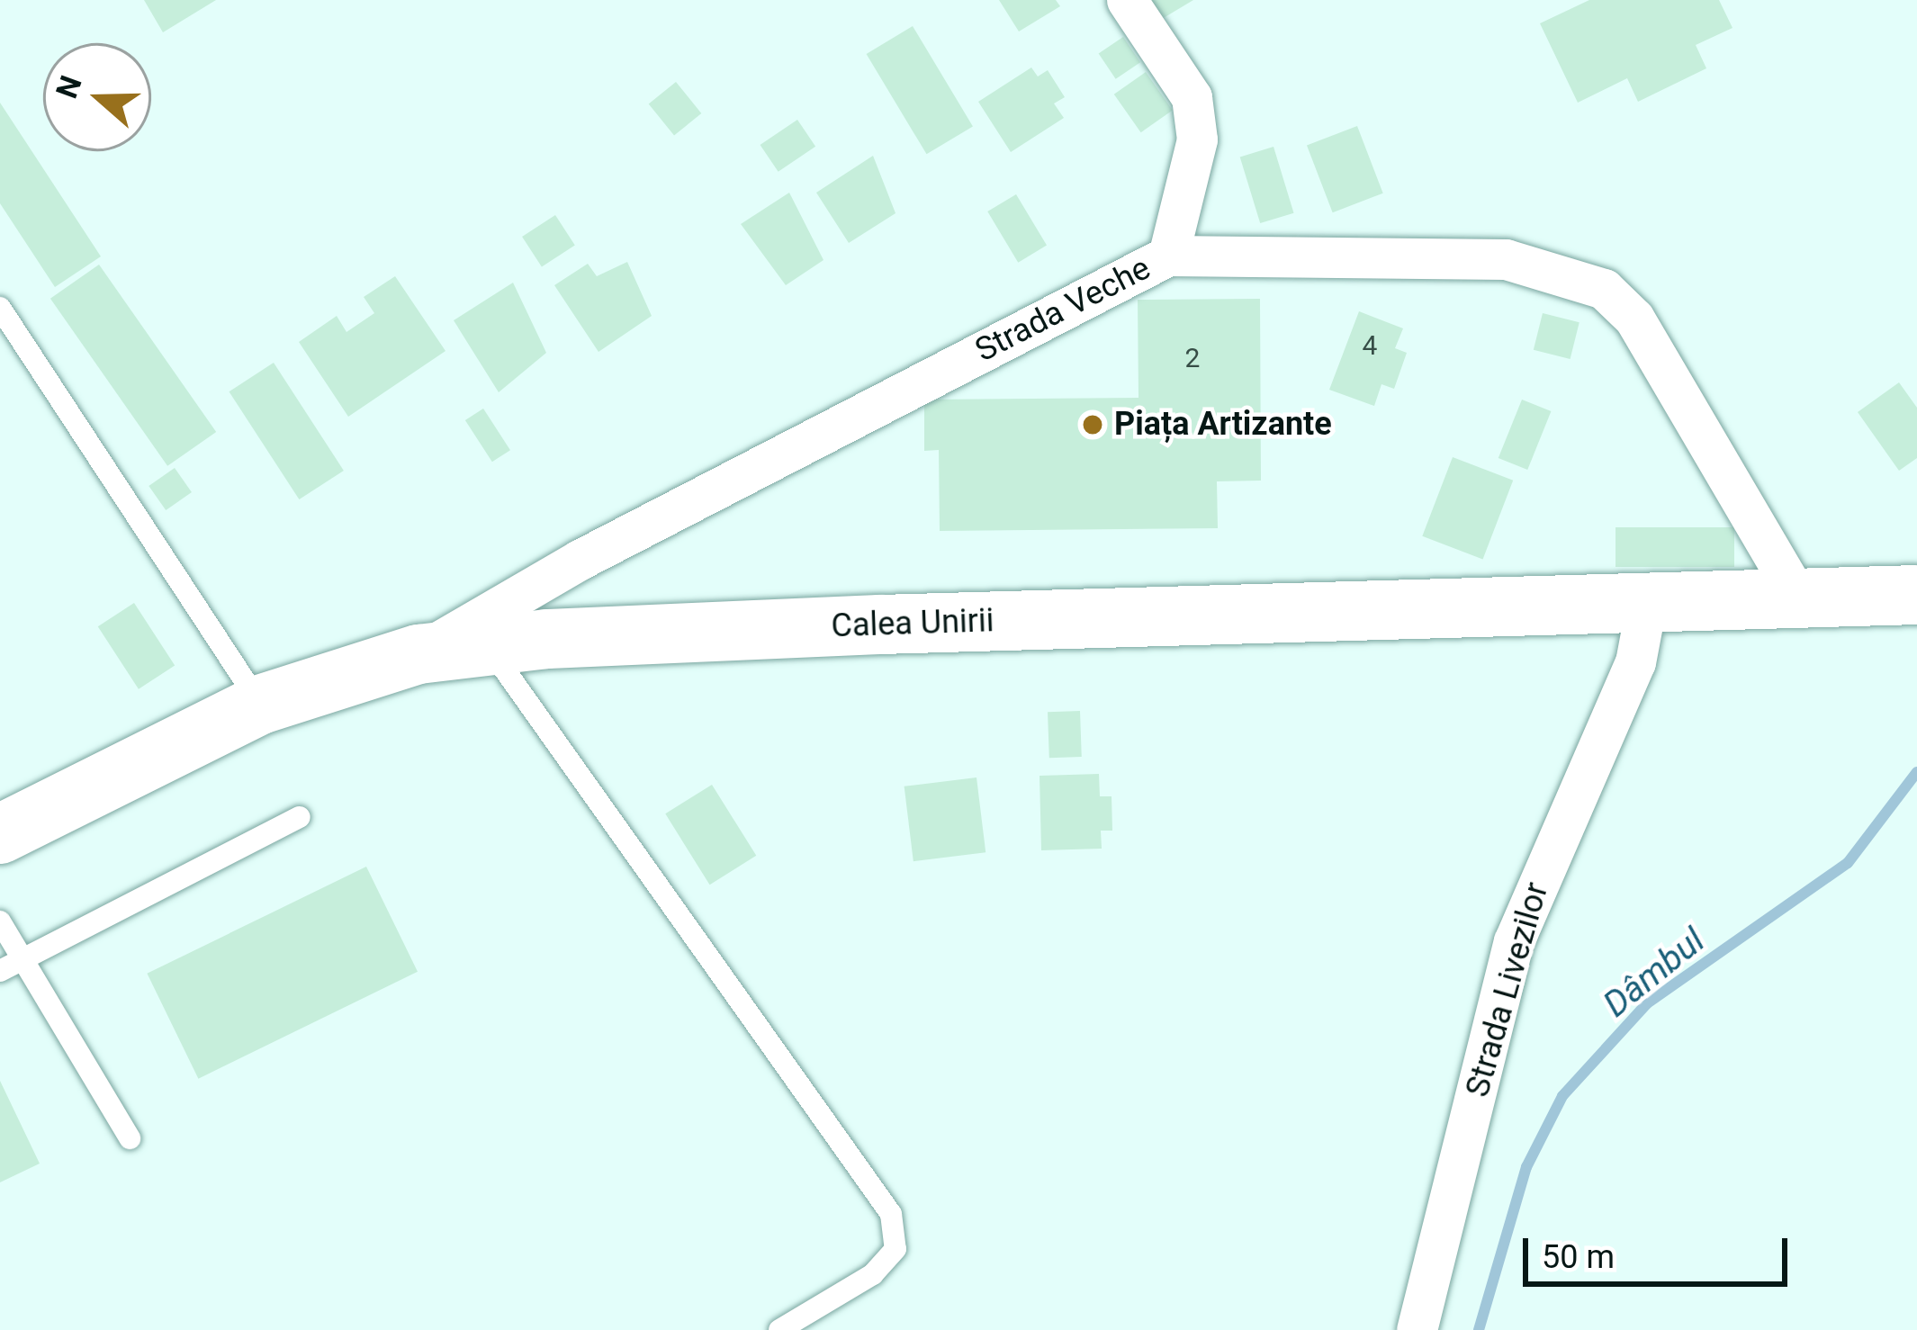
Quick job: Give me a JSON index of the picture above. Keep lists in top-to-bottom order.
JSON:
{
  "streets": {
    "main road": ["Calea Unirii"],
    "street": ["Strada Veche", "Strada Livezilor"]
  },
  "crossings": [
    ["Strada Veche", "Calea Unirii"],
    ["Calea Unirii", "Strada Livezilor"]
  ],
  "water": ["Dâmbul"],
  "places": ["Piața Artizante"],
  "house_numbers": ["4", "2"],
  "scale_bar": "50 m",
  "north": "left"
}
